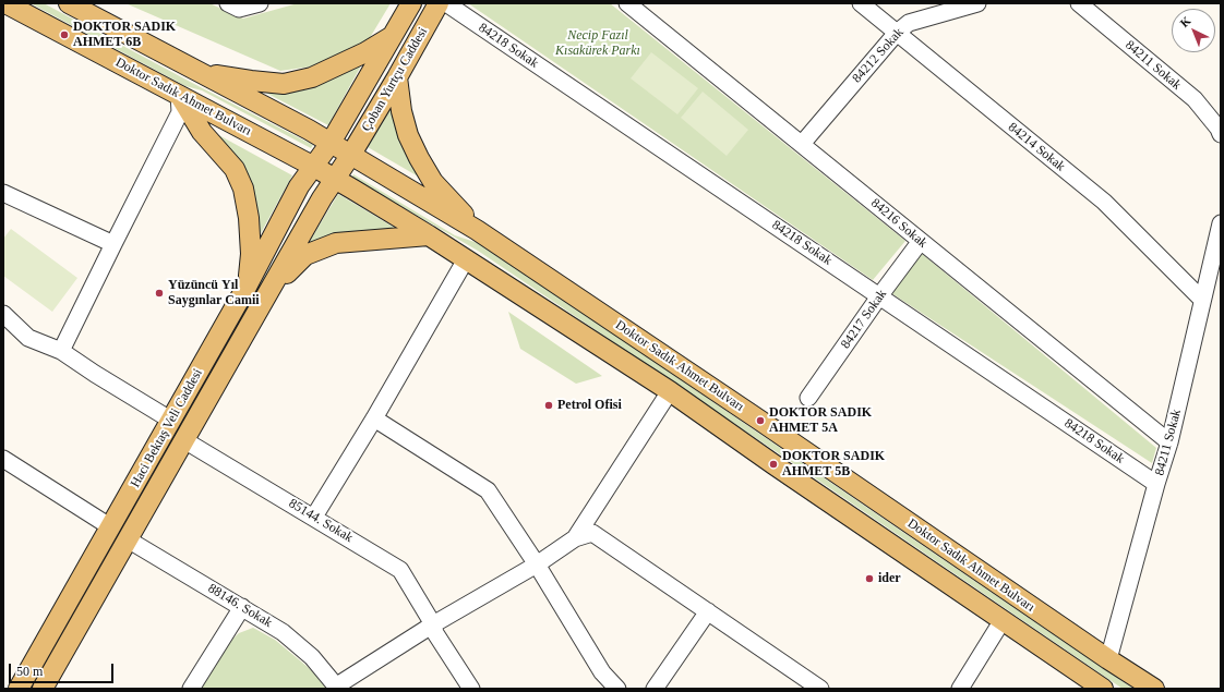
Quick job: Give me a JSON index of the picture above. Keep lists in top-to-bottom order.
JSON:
{
  "streets": {
    "main road": ["Çoban Yurtçu Caddesi", "Doktor Sadık Ahmet Bulvarı", "Haci Bektaş Veli Caddesi"],
    "street": [
      "84218 Sokak",
      "84212 Sokak",
      "84211 Sokak",
      "84214 Sokak",
      "84216 Sokak",
      "84217 Sokak",
      "85144. Sokak",
      "88146. Sokak"
    ]
  },
  "crossings": [
    ["84218 Sokak", "84211 Sokak"],
    ["84218 Sokak", "84217 Sokak"],
    ["84212 Sokak", "84214 Sokak"],
    ["84212 Sokak", "84216 Sokak"],
    ["84211 Sokak", "Doktor Sadık Ahmet Bulvarı"],
    ["84211 Sokak", "84214 Sokak"],
    ["84211 Sokak", "84216 Sokak"],
    ["Çoban Yurtçu Caddesi", "Doktor Sadık Ahmet Bulvarı"],
    ["Çoban Yurtçu Caddesi", "Haci Bektaş Veli Caddesi"],
    ["Doktor Sadık Ahmet Bulvarı", "Haci Bektaş Veli Caddesi"],
    ["84216 Sokak", "84217 Sokak"],
    ["Haci Bektaş Veli Caddesi", "85144. Sokak"],
    ["Haci Bektaş Veli Caddesi", "88146. Sokak"]
  ],
  "parks": ["Necip Fazıl Kısakürek Parkı"],
  "places": [
    "DOKTOR SADIK AHMET 6B",
    "Yüzüncü Yıl Saygınlar Camii",
    "Petrol Ofisi",
    "DOKTOR SADIK AHMET 5A",
    "DOKTOR SADIK AHMET 5B",
    "ider"
  ],
  "scale_bar": "50 m",
  "north": "top left"
}
